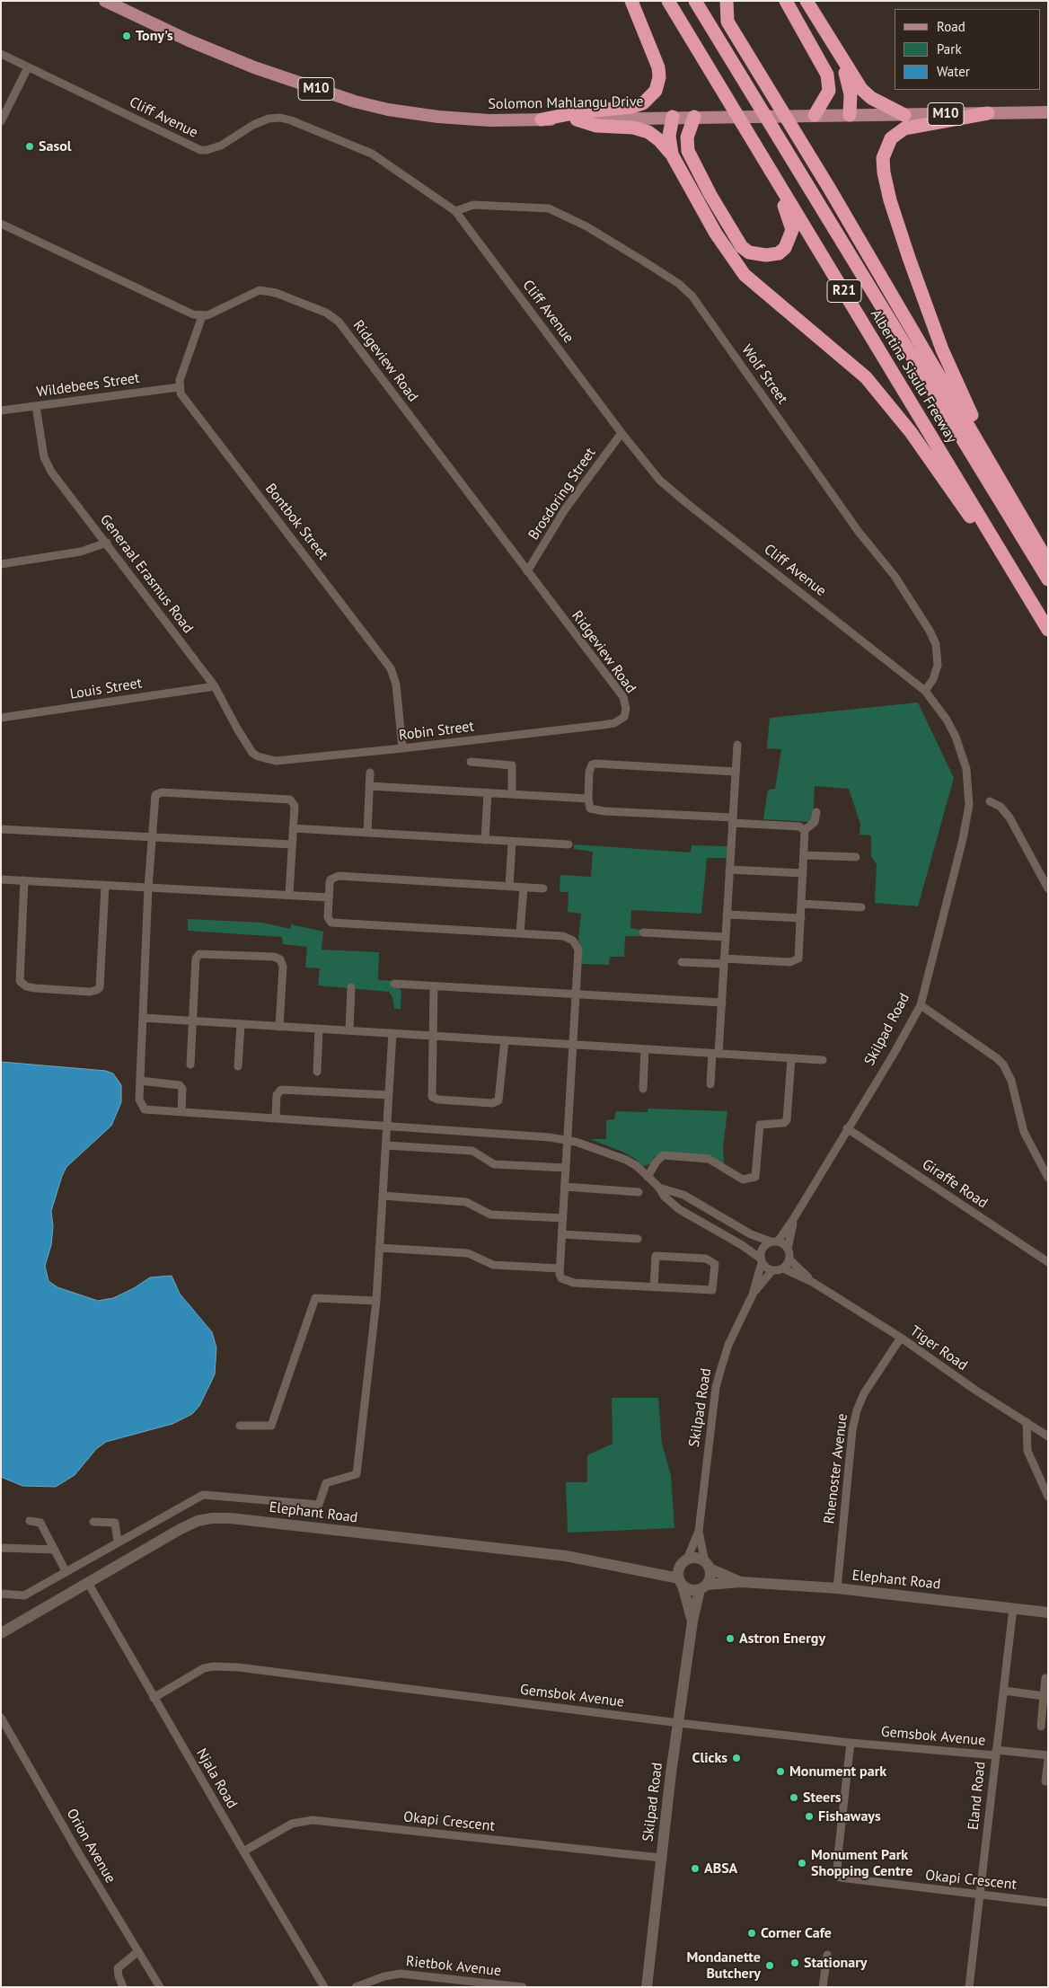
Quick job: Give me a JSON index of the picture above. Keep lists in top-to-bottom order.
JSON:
{
  "streets": {
    "highway": ["R21", "Albertina Sisulu Freeway"],
    "main road": ["M10", "Solomon Mahlangu Drive"],
    "street": [
      "Cliff Avenue",
      "Ridgeview Road",
      "Wolf Street",
      "Wildebees Street",
      "Brosdoring Street",
      "Bontbok Street",
      "Generaal Erasmus Road",
      "Louis Street",
      "Robin Street",
      "Skilpad Road",
      "Giraffe Road",
      "Tiger Road",
      "Rhenoster Avenue",
      "Elephant Road",
      "Gemsbok Avenue",
      "Njala Road",
      "Eland Road",
      "Okapi Crescent",
      "Orion Avenue",
      "Rietbok Avenue"
    ]
  },
  "crossings": [
    ["Cliff Avenue", "Wolf Street"],
    ["Cliff Avenue", "Brosdoring Street"],
    ["Cliff Avenue", "Skilpad Road"],
    ["Ridgeview Road", "Brosdoring Street"],
    ["Ridgeview Road", "Robin Street"],
    ["Wildebees Street", "Bontbok Street"],
    ["Wildebees Street", "Generaal Erasmus Road"],
    ["Bontbok Street", "Robin Street"],
    ["Generaal Erasmus Road", "Louis Street"],
    ["Generaal Erasmus Road", "Robin Street"],
    ["Skilpad Road", "Giraffe Road"],
    ["Skilpad Road", "Tiger Road"],
    ["Skilpad Road", "Elephant Road"],
    ["Skilpad Road", "Gemsbok Avenue"],
    ["Skilpad Road", "Okapi Crescent"],
    ["Tiger Road", "Rhenoster Avenue"],
    ["Rhenoster Avenue", "Elephant Road"],
    ["Elephant Road", "Njala Road"],
    ["Elephant Road", "Eland Road"],
    ["Gemsbok Avenue", "Njala Road"],
    ["Gemsbok Avenue", "Eland Road"],
    ["Gemsbok Avenue", "Okapi Crescent"],
    ["Njala Road", "Okapi Crescent"],
    ["Eland Road", "Okapi Crescent"]
  ],
  "places": [
    "Tony's",
    "Sasol",
    "Astron Energy",
    "Clicks",
    "Monument park",
    "Steers",
    "Fishaways",
    "Monument Park Shopping Centre",
    "ABSA",
    "Corner Cafe",
    "Stationary",
    "Mondanette Butchery"
  ],
  "legend": ["Road", "Park", "Water"]
}
